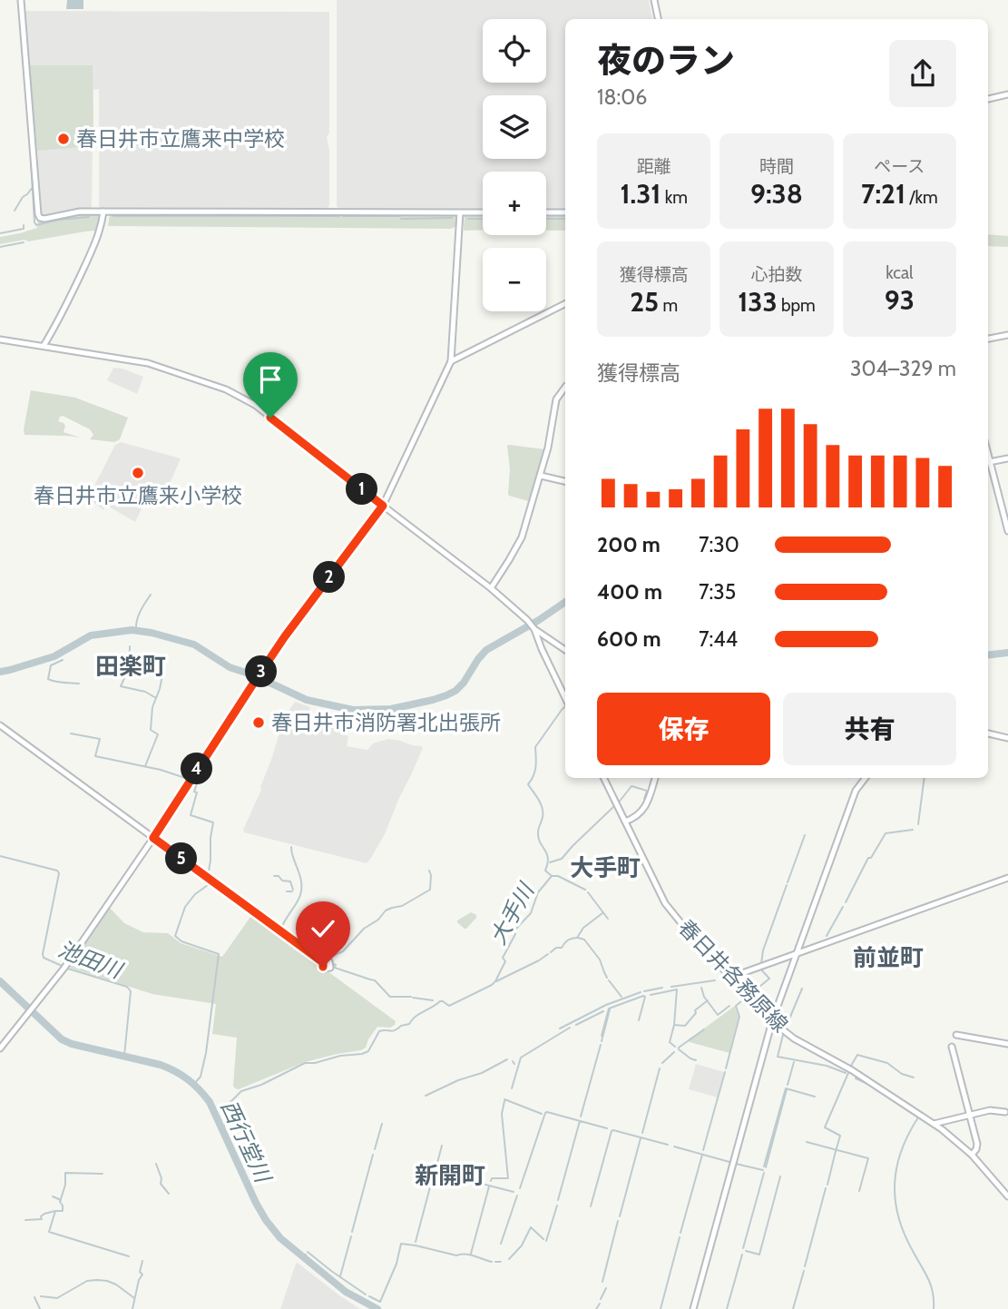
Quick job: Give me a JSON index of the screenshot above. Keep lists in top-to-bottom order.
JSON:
{
  "streets": {
    "street": ["春日井各務原線"]
  },
  "districts": [
    "田楽町",
    "大手町",
    "前並町",
    "新開町"
  ],
  "water": ["大手川", "池田川", "西行堂川"],
  "places": ["春日井市立鷹来中学校", "春日井市立鷹来小学校", "春日井市消防署北出張所"],
  "page": {
    "map_buttons": ["+", "−"],
    "heading": ["夜のラン", "18:06"],
    "stats": [
      ["距離", "1.31 km"],
      ["時間", "9:38"],
      ["ペース", "7:21 /km"],
      ["獲得標高", "25 m"],
      ["心拍数", "133 bpm"],
      ["kcal", "93"]
    ],
    "chart": ["獲得標高", "304–329 m"],
    "pins": [
      "1",
      "2",
      "3",
      "4",
      "5"
    ],
    "list": [
      {
        "name": "200 m",
        "note": "7:30"
      },
      {
        "name": "400 m",
        "note": "7:35"
      },
      {
        "name": "600 m",
        "note": "7:44"
      }
    ],
    "buttons": ["保存", "共有"]
  }
}
